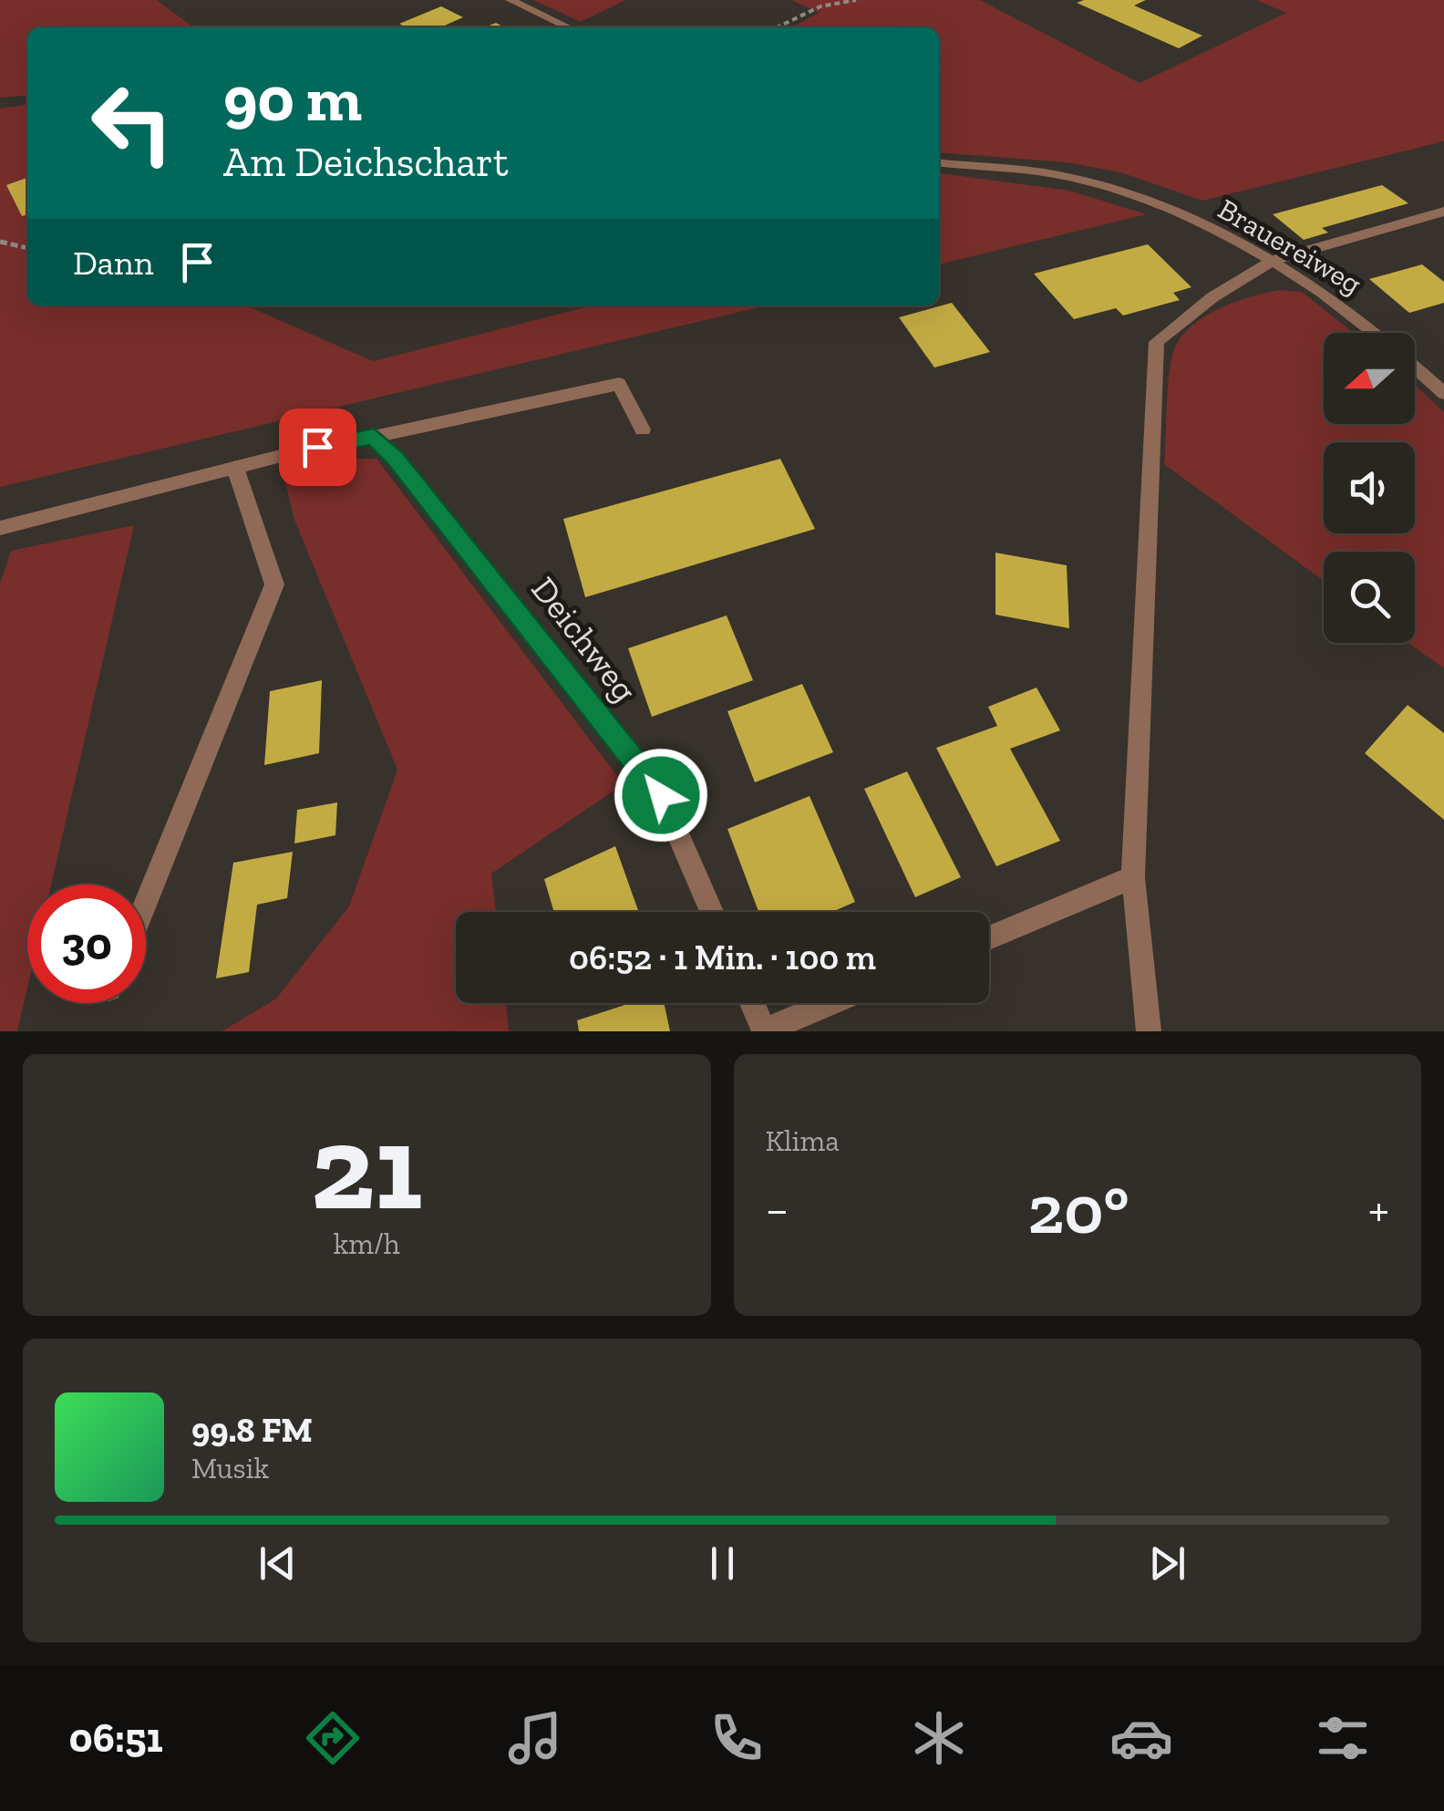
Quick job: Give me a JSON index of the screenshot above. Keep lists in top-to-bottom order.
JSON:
{
  "streets": {
    "street": ["Brauereiweg", "Deichweg"]
  },
  "north": "left",
  "page": {
    "turn": ["90 m", "Am Deichschart"],
    "then": "Dann",
    "limit": "30",
    "trip": "06:52 · 1 Min. · 100 m",
    "tile": [
      ["21", "km/h"],
      "Klima"
    ],
    "heat": ["−", "20°", "+"],
    "song": ["99.8 FM", "Musik"],
    "tabs": "06:51"
  }
}
